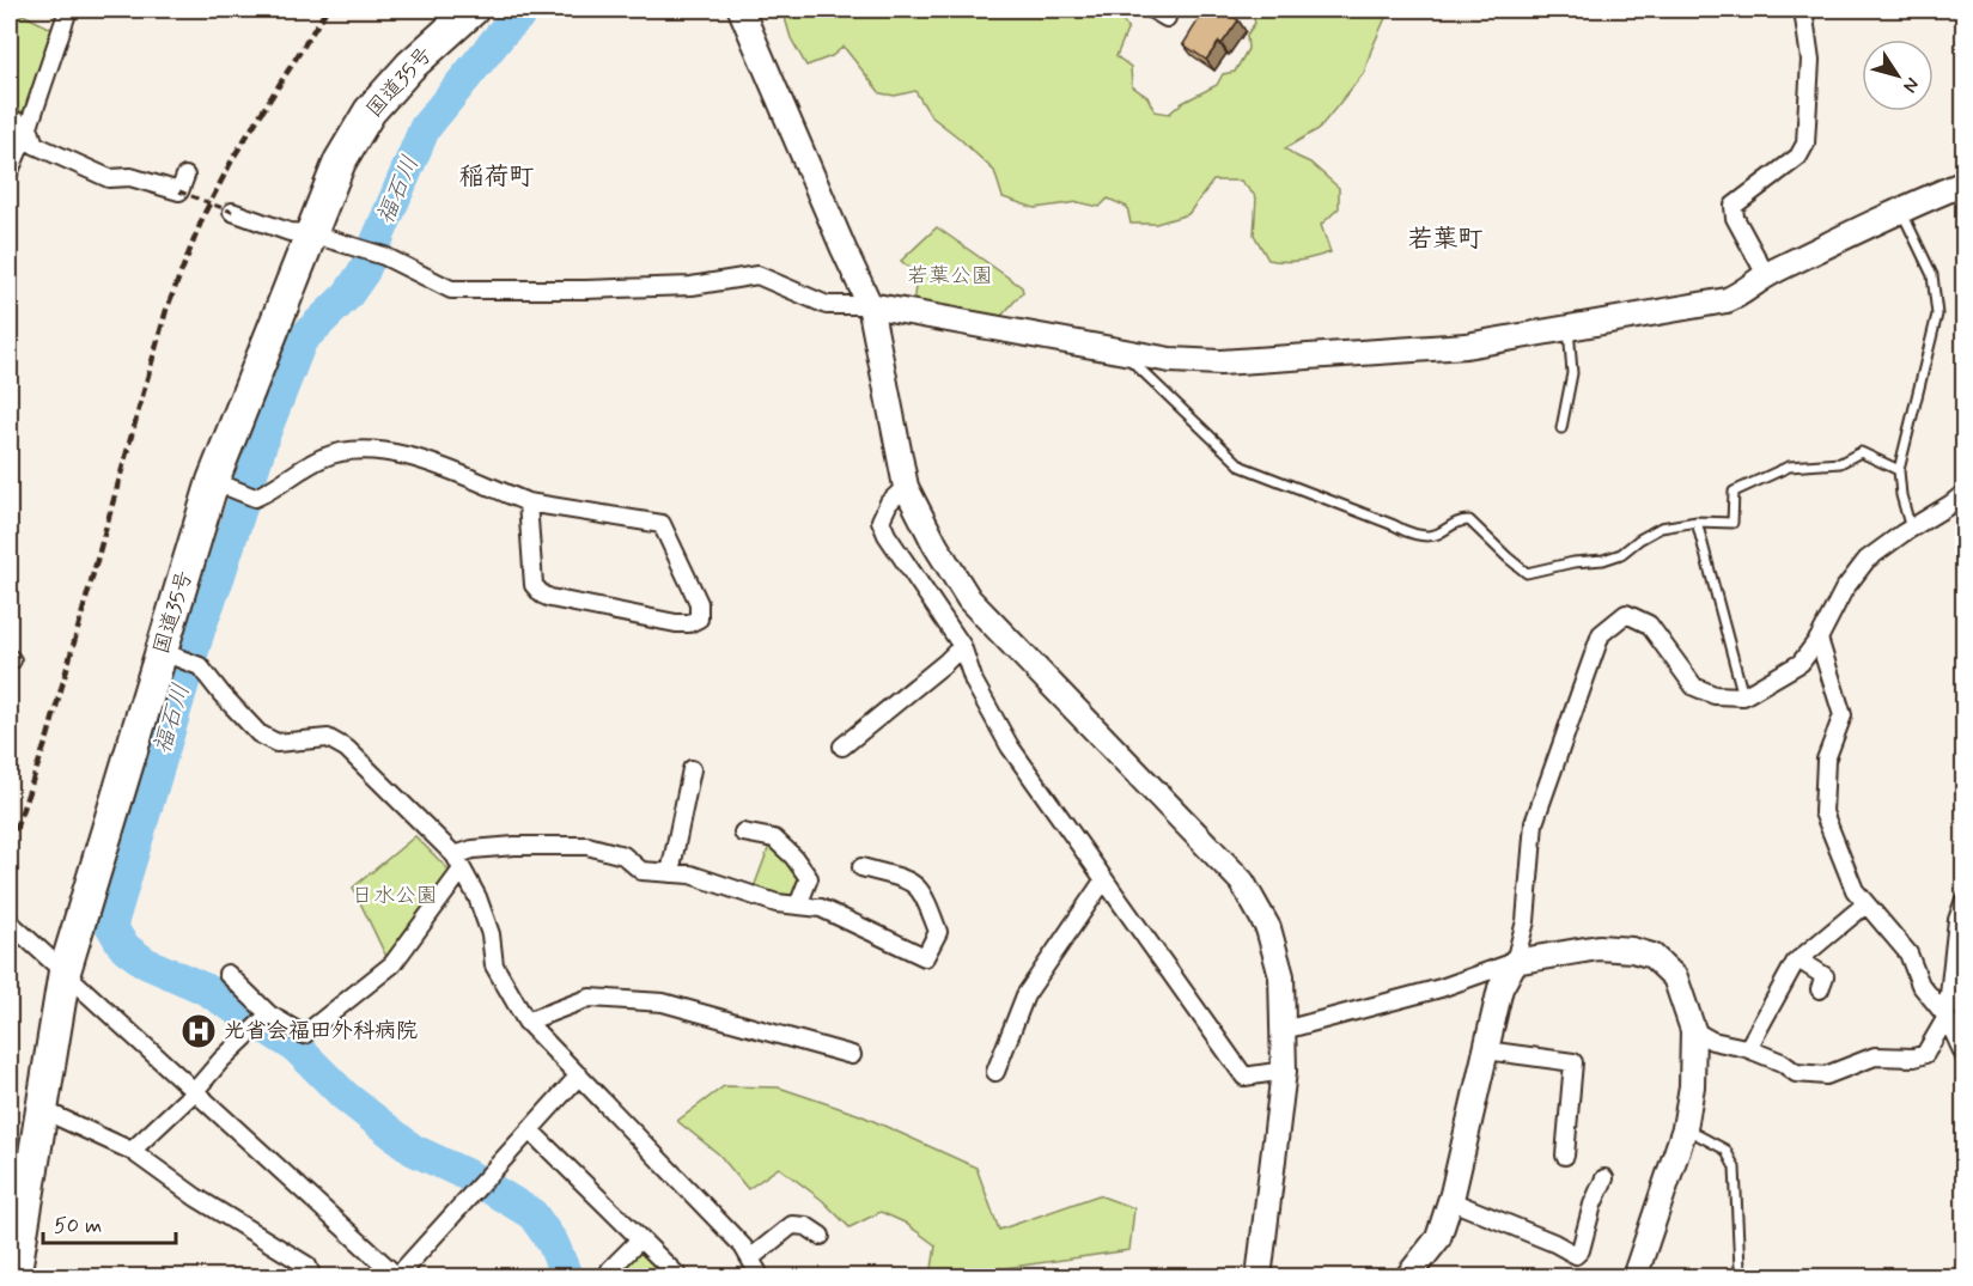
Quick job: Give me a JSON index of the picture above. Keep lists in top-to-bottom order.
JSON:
{
  "streets": {
    "highway": ["国道35号"]
  },
  "districts": ["稲荷町", "若葉町"],
  "water": ["福石川"],
  "parks": ["若葉公園", "日水公園"],
  "places": {
    "hospital": ["光省会福田外科病院"]
  },
  "scale_bar": "50 m",
  "north": "bottom right"
}
